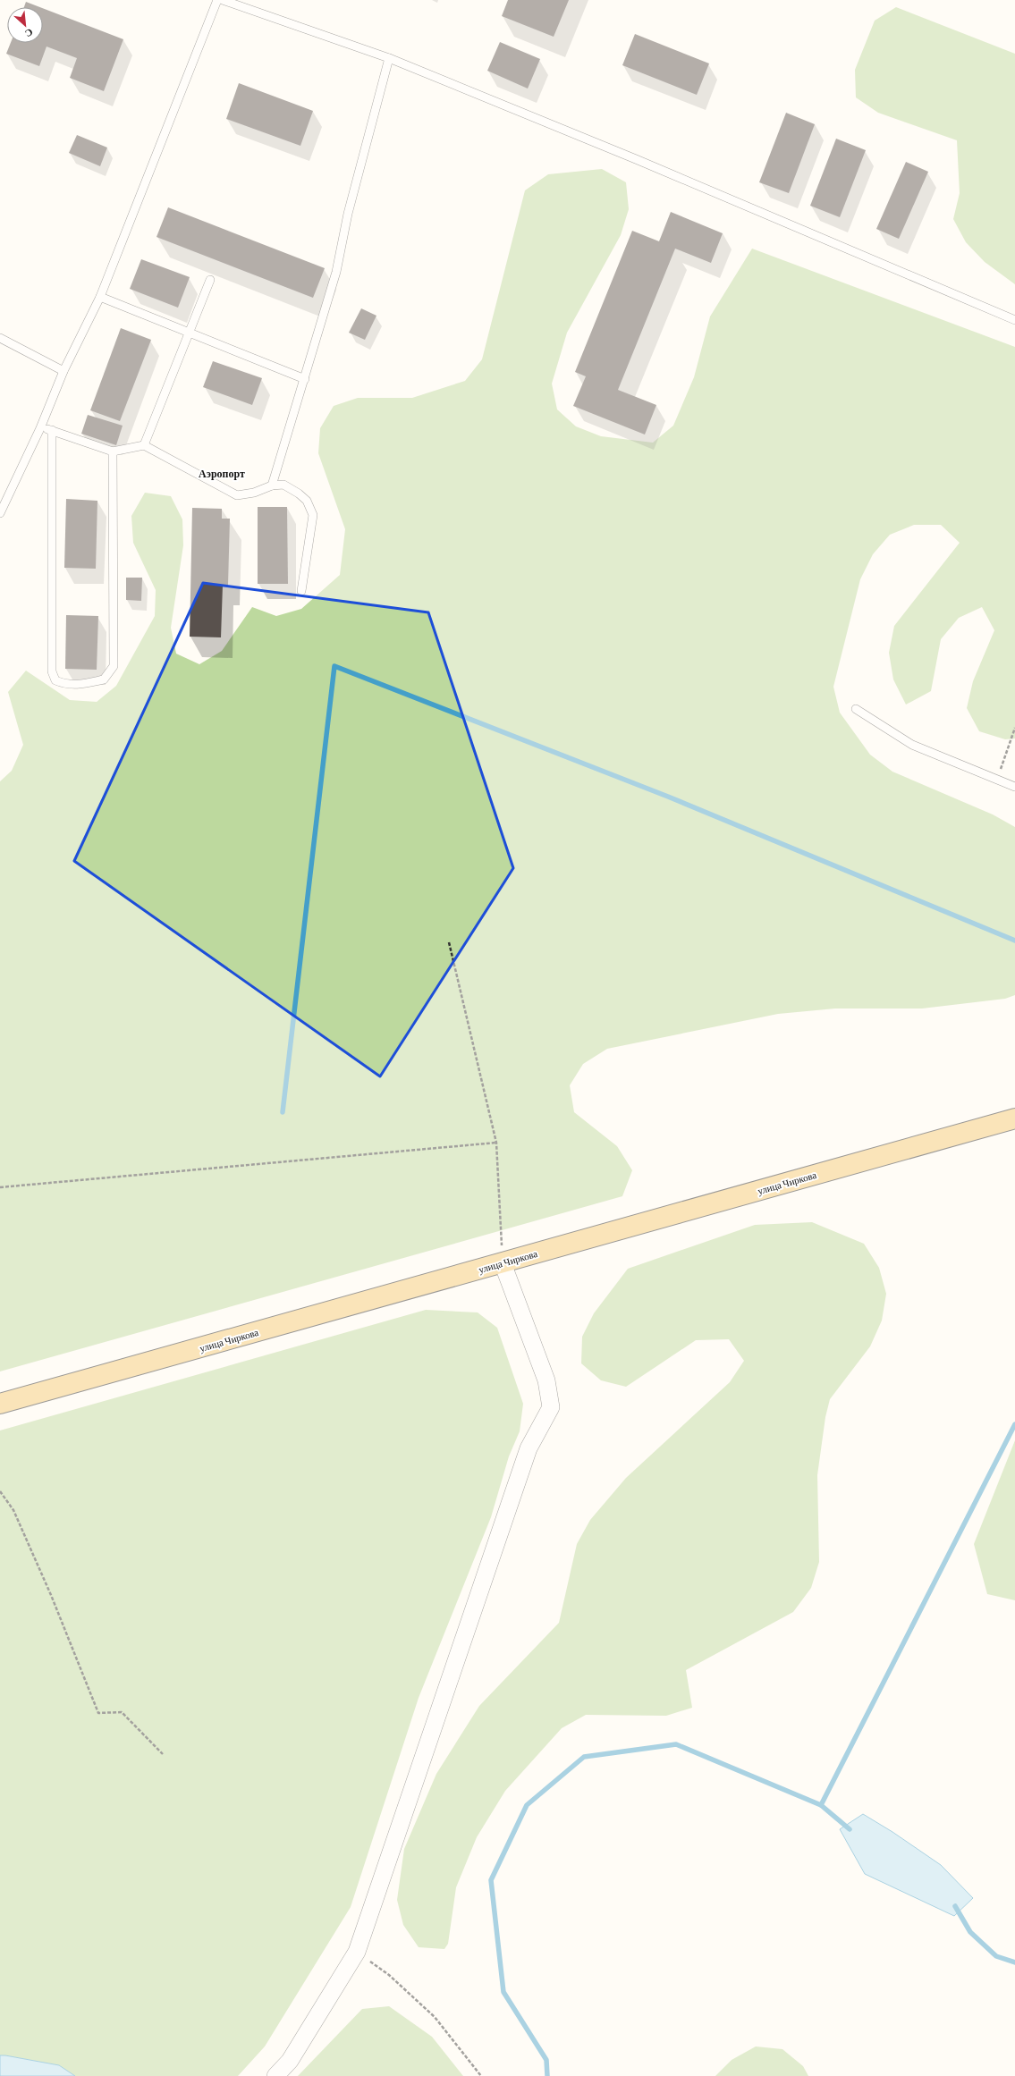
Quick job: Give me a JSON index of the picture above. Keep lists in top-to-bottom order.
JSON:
{
  "streets": {
    "main road": ["улица Чиркова"]
  },
  "districts": ["Аэропорт"],
  "north": "bottom right"
}
